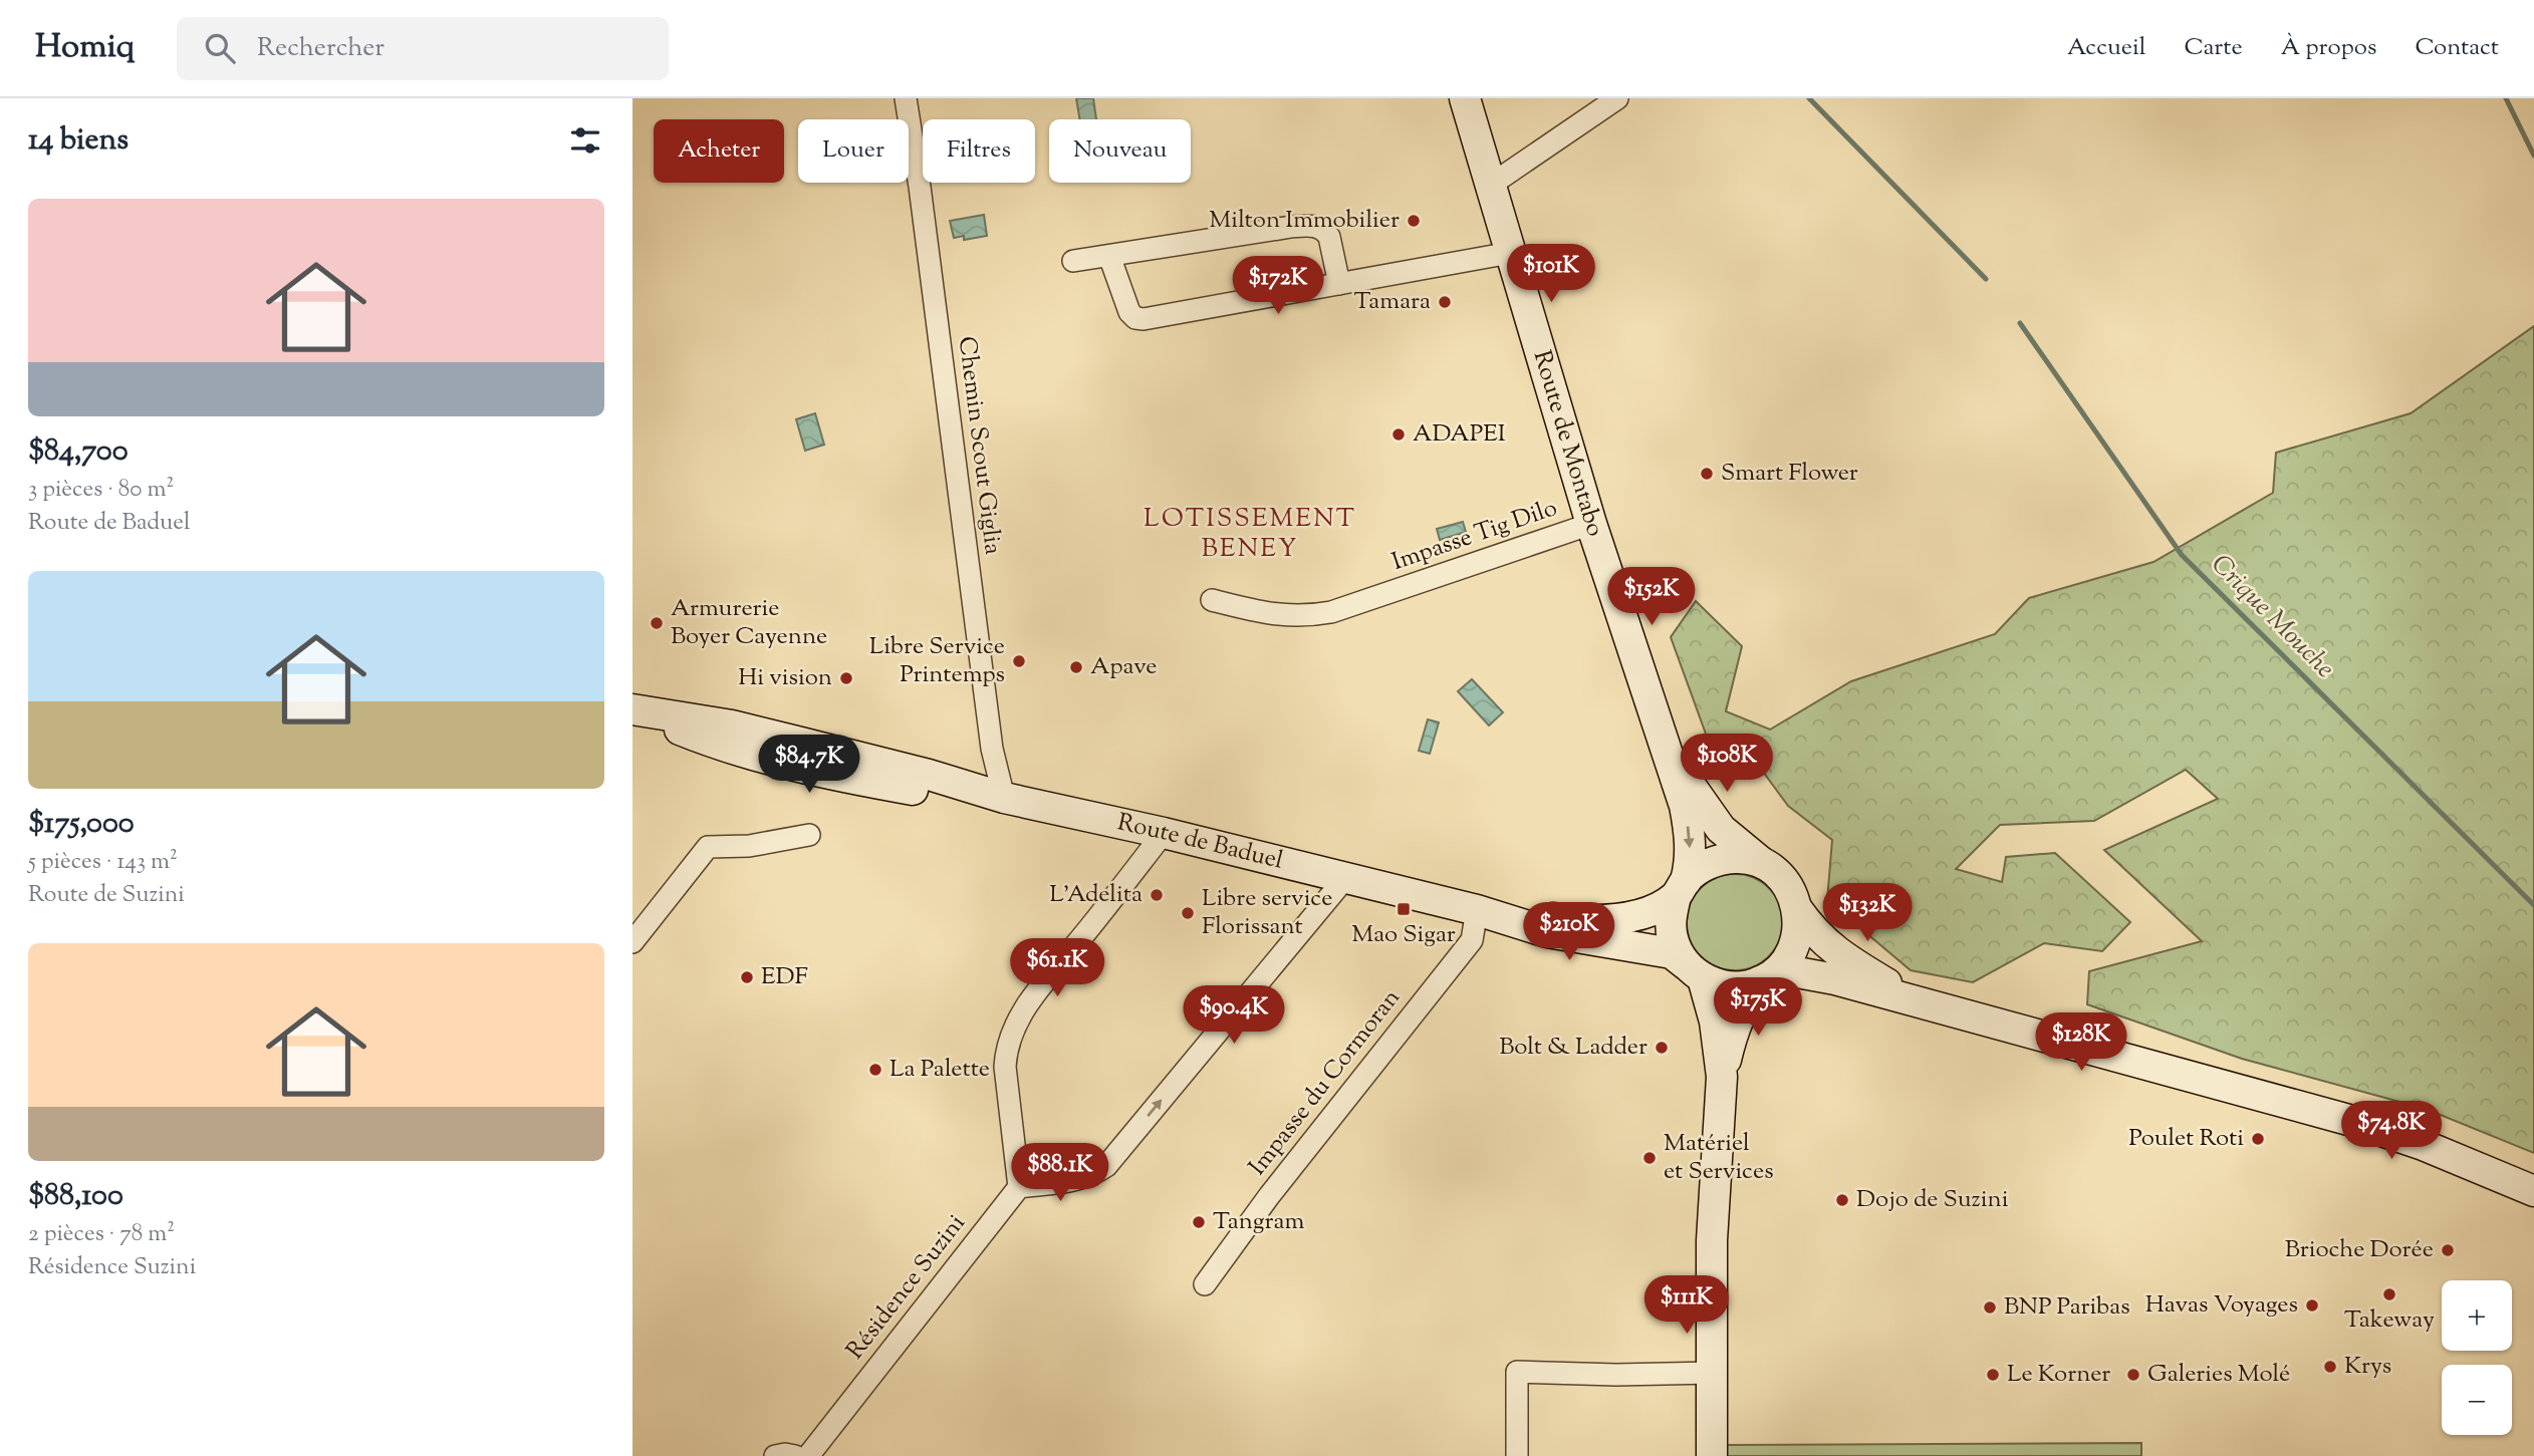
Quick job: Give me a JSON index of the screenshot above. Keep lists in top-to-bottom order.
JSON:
{
  "streets": {
    "main road": ["Route de Montabo", "Route de Baduel"],
    "street": [
      "Chemin Scout Giglia",
      "Impasse Tig Dilo",
      "Impasse du Cormoran",
      "Résidence Suzini"
    ]
  },
  "crossings": [
    ["Route de Montabo", "Impasse Tig Dilo"],
    ["Route de Montabo", "Route de Baduel"],
    ["Chemin Scout Giglia", "Route de Baduel"],
    ["Route de Baduel", "Impasse du Cormoran"]
  ],
  "districts": ["LOTISSEMENT BENEY"],
  "water": ["Crique Mouche"],
  "places": {
    "other": [
      "Milton Immobilier",
      "Tamara",
      "ADAPEI",
      "Smart Flower",
      "Armurerie Boyer Cayenne",
      "Libre Service Printemps",
      "Apave",
      "Hi vision",
      "L'Adelita",
      "Libre service Florissant",
      "EDF",
      "Bolt & Ladder",
      "La Palette",
      "Poulet Roti",
      "Matériel et Services",
      "Dojo de Suzini",
      "Tangram",
      "Brioche Dorée",
      "Takeway",
      "Havas Voyages",
      "BNP Paribas",
      "Krys",
      "Le Korner",
      "Galeries Molé"
    ],
    "transit": ["Mao Sigar"]
  },
  "page": {
    "header": "Homiq",
    "search": "Rechercher",
    "nav": [
      "Accueil",
      "Carte",
      "À propos",
      "Contact"
    ],
    "heading": "14 biens",
    "chip": [
      "Acheter",
      "Louer",
      "Filtres",
      "Nouveau"
    ],
    "list": [
      {
        "name": "$84,700",
        "note": "3 pièces · 80 m² · Route de Baduel"
      },
      {
        "name": "$175,000",
        "note": "5 pièces · 143 m² · Route de Suzini"
      },
      {
        "name": "$88,100",
        "note": "2 pièces · 78 m² · Résidence Suzini"
      }
    ],
    "price": [
      "$101K",
      "$172K",
      "$152K",
      "$108K",
      "$84.7K",
      "$132K",
      "$210K",
      "$61.1K",
      "$175K",
      "$90.4K",
      "$128K",
      "$74.8K",
      "$88.1K",
      "$111K"
    ],
    "map_buttons": ["+", "−"]
  }
}
